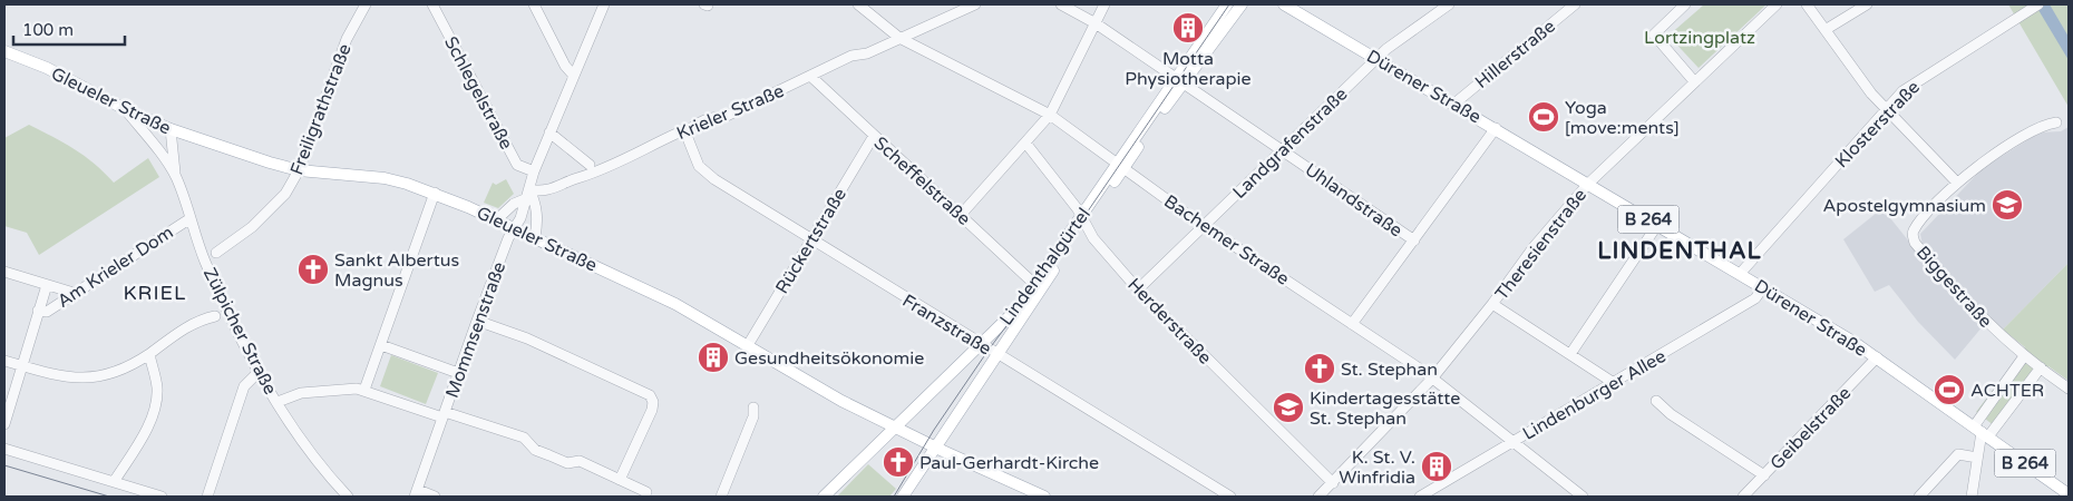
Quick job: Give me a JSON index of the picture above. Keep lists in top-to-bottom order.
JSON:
{
  "streets": {
    "main road": [
      "Dürener Straße",
      "Gleueler Straße",
      "B 264",
      "Lindenthalgürtel"
    ],
    "street": [
      "Hillerstraße",
      "Schlegelstraße",
      "Freiligrathstraße",
      "Krieler Straße",
      "Klosterstraße",
      "Landgrafenstraße",
      "Scheffelstraße",
      "Uhlandstraße",
      "Bachemer Straße",
      "Rückertstraße",
      "Theresienstraße",
      "Am Krieler Dom",
      "Biggestraße",
      "Herderstraße",
      "Franzstraße",
      "Mommsenstraße",
      "Zülpicher Straße",
      "Lindenburger Allee",
      "Geibelstraße"
    ]
  },
  "crossings": [
    ["Hillerstraße", "Dürener Straße"],
    ["Dürener Straße", "Klosterstraße"],
    ["Dürener Straße", "Landgrafenstraße"],
    ["Dürener Straße", "Theresienstraße"],
    ["Dürener Straße", "Lindenburger Allee"],
    ["Dürener Straße", "Geibelstraße"],
    ["Schlegelstraße", "Mommsenstraße"],
    ["Gleueler Straße", "Freiligrathstraße"],
    ["Gleueler Straße", "Rückertstraße"],
    ["Gleueler Straße", "Lindenthalgürtel"],
    ["Gleueler Straße", "Mommsenstraße"],
    ["Gleueler Straße", "Zülpicher Straße"],
    ["Krieler Straße", "Scheffelstraße"],
    ["Krieler Straße", "Bachemer Straße"],
    ["Krieler Straße", "Franzstraße"],
    ["Krieler Straße", "Mommsenstraße"],
    ["Landgrafenstraße", "Uhlandstraße"],
    ["Landgrafenstraße", "Bachemer Straße"],
    ["Landgrafenstraße", "Herderstraße"],
    ["Scheffelstraße", "Rückertstraße"],
    ["Scheffelstraße", "Lindenthalgürtel"],
    ["Uhlandstraße", "Lindenthalgürtel"],
    ["Bachemer Straße", "Theresienstraße"],
    ["Bachemer Straße", "Lindenthalgürtel"],
    ["Bachemer Straße", "Lindenburger Allee"],
    ["Rückertstraße", "Franzstraße"],
    ["Theresienstraße", "Herderstraße"],
    ["Am Krieler Dom", "Zülpicher Straße"],
    ["Lindenthalgürtel", "Herderstraße"],
    ["Lindenthalgürtel", "Franzstraße"]
  ],
  "districts": ["LINDENTHAL", "KRIEL"],
  "parks": ["Lortzingplatz"],
  "places": {
    "building": ["Motta Physiotherapie", "Gesundheitsökonomie", "K. St. V. Winfridia"],
    "sports": ["Yoga [move:ments]", "ACHTER"],
    "school or university": ["Apostelgymnasium", "Kindertagesstätte St. Stephan"],
    "church": ["Sankt Albertus Magnus", "St. Stephan", "Paul-Gerhardt-Kirche"]
  },
  "scale_bar": "100 m"
}
